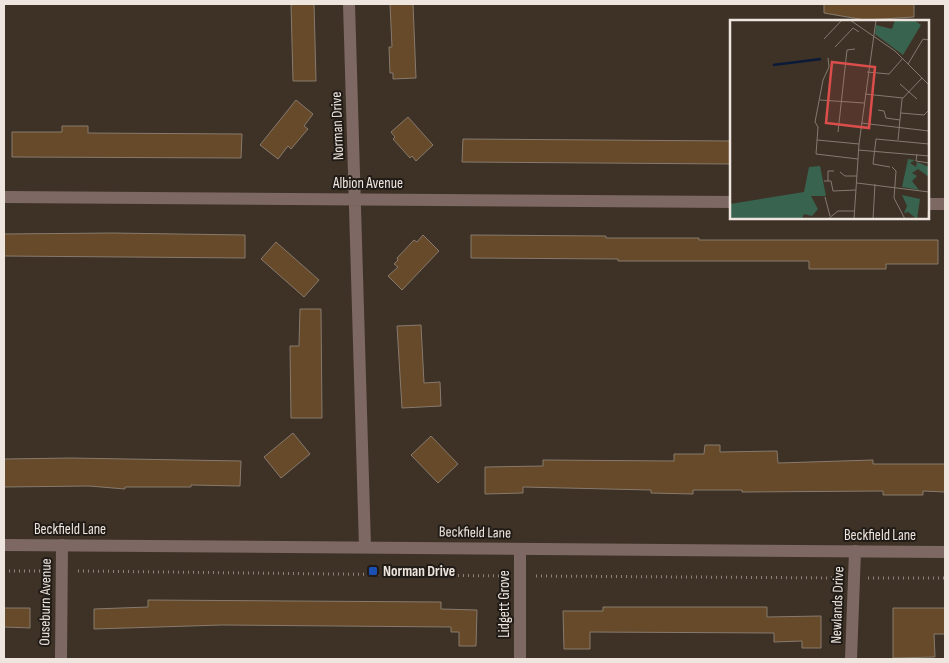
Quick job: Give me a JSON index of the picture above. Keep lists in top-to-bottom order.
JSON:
{
  "streets": {
    "street": [
      "Norman Drive",
      "Albion Avenue",
      "Beckfield Lane",
      "Ouseburn Avenue",
      "Lidgett Grove",
      "Newlands Drive"
    ]
  },
  "crossings": [
    ["Norman Drive", "Albion Avenue"],
    ["Norman Drive", "Beckfield Lane"],
    ["Beckfield Lane", "Ouseburn Avenue"],
    ["Beckfield Lane", "Lidgett Grove"],
    ["Beckfield Lane", "Newlands Drive"]
  ],
  "places": {
    "transit": ["Norman Drive"]
  }
}
